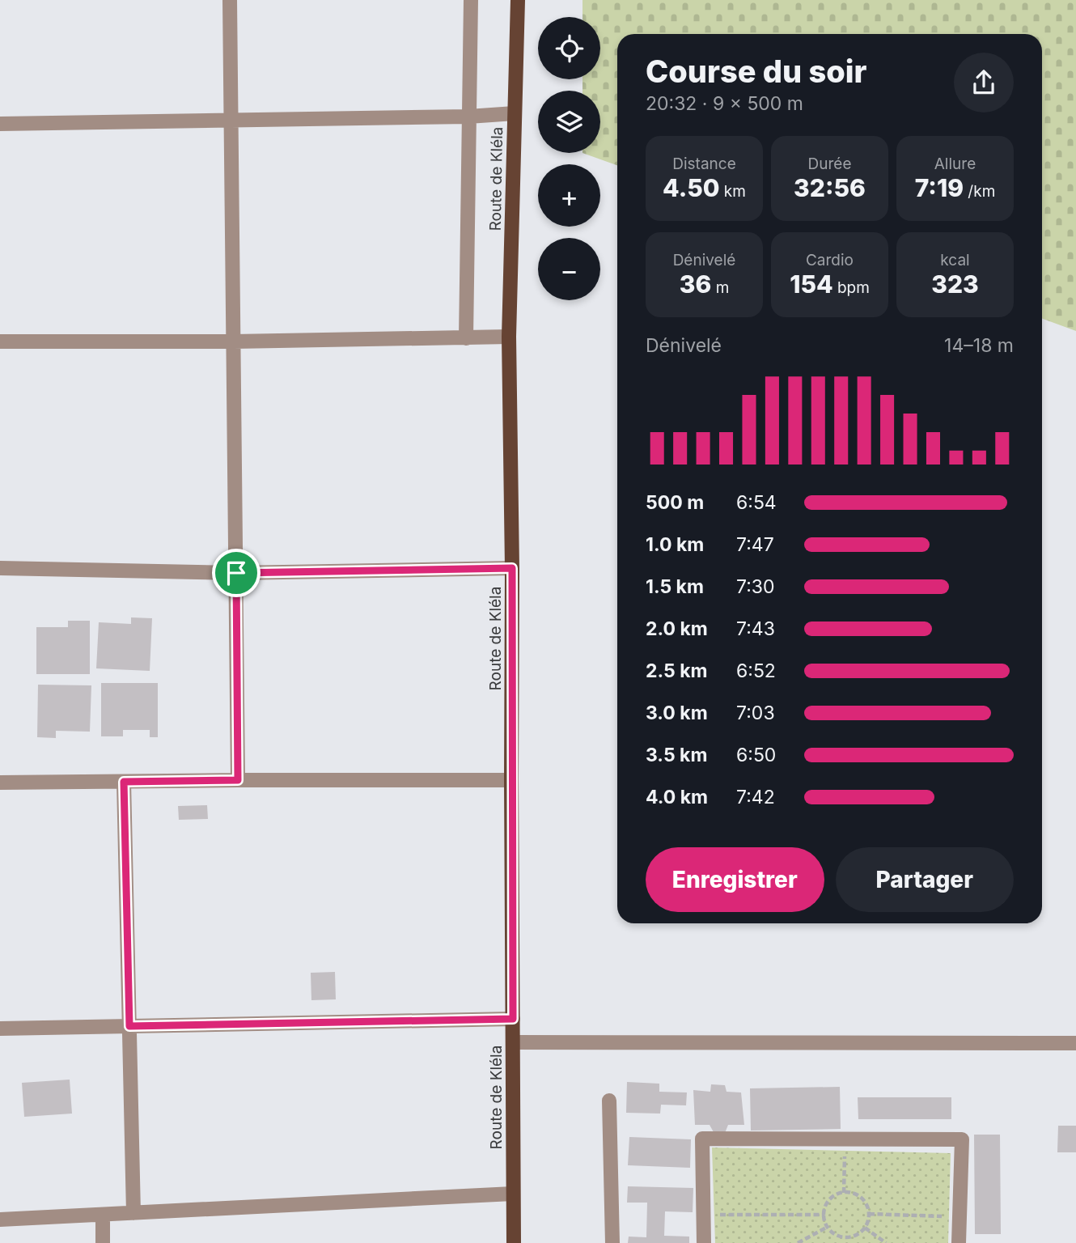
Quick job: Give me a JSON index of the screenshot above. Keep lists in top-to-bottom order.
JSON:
{
  "streets": {
    "main road": ["Route de Kléla"]
  },
  "page": {
    "map_buttons": ["+", "−"],
    "heading": ["Course du soir", "20:32 · 9 × 500 m"],
    "stats": [
      ["Distance", "4.50 km"],
      ["Durée", "32:56"],
      ["Allure", "7:19 /km"],
      ["Dénivelé", "36 m"],
      ["Cardio", "154 bpm"],
      ["kcal", "323"]
    ],
    "chart": ["Dénivelé", "14–18 m"],
    "list": [
      {
        "name": "500 m",
        "note": "6:54"
      },
      {
        "name": "1.0 km",
        "note": "7:47"
      },
      {
        "name": "1.5 km",
        "note": "7:30"
      },
      {
        "name": "2.0 km",
        "note": "7:43"
      },
      {
        "name": "2.5 km",
        "note": "6:52"
      },
      {
        "name": "3.0 km",
        "note": "7:03"
      },
      {
        "name": "3.5 km",
        "note": "6:50"
      },
      {
        "name": "4.0 km",
        "note": "7:42"
      }
    ],
    "buttons": ["Enregistrer", "Partager"]
  }
}
